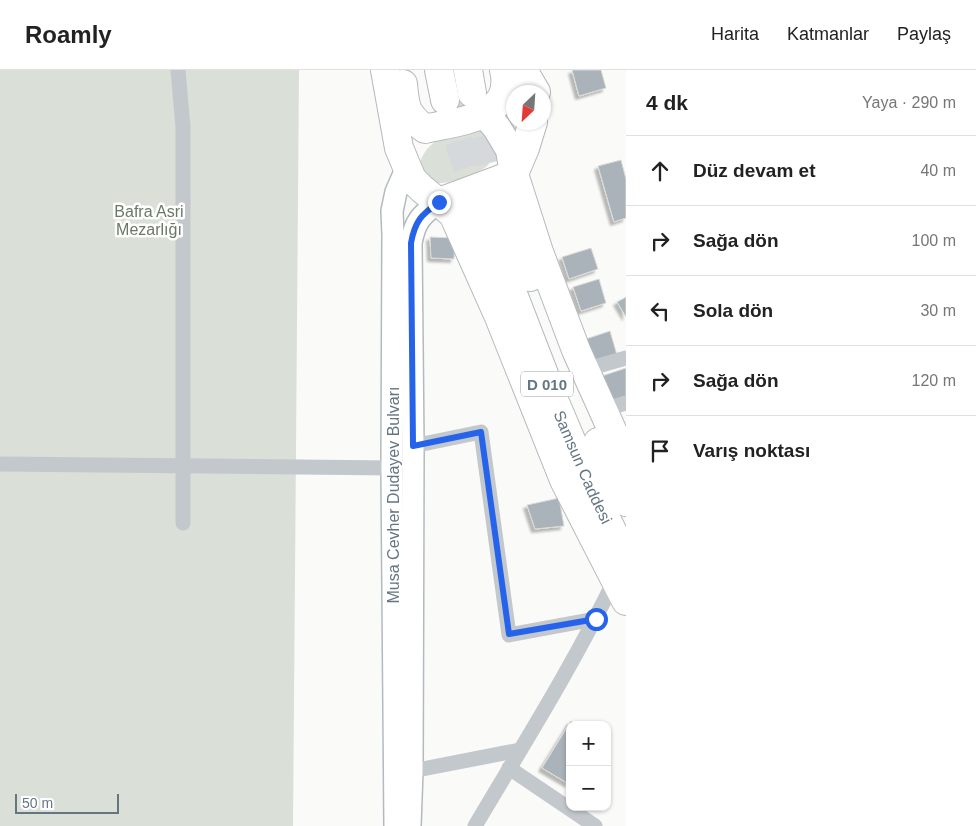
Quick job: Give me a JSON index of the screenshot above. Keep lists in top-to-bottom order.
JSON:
{
  "streets": {
    "highway": ["D 010", "Samsun Caddesi"],
    "main road": ["Musa Cevher Dudayev Bulvarı"]
  },
  "parks": ["Bafra Asri Mezarlığı"],
  "scale_bar": "50 m",
  "north": "bottom left",
  "page": {
    "header": "Roamly",
    "nav": ["Harita", "Katmanlar", "Paylaş"],
    "heading": ["4 dk", "Yaya · 290 m"],
    "list": [
      ["Düz devam et", "40 m"],
      ["Sağa dön", "100 m"],
      ["Sola dön", "30 m"],
      ["Sağa dön", "120 m"],
      "Varış noktası"
    ],
    "map_buttons": ["+", "−"],
    "scale": "50 m"
  }
}
